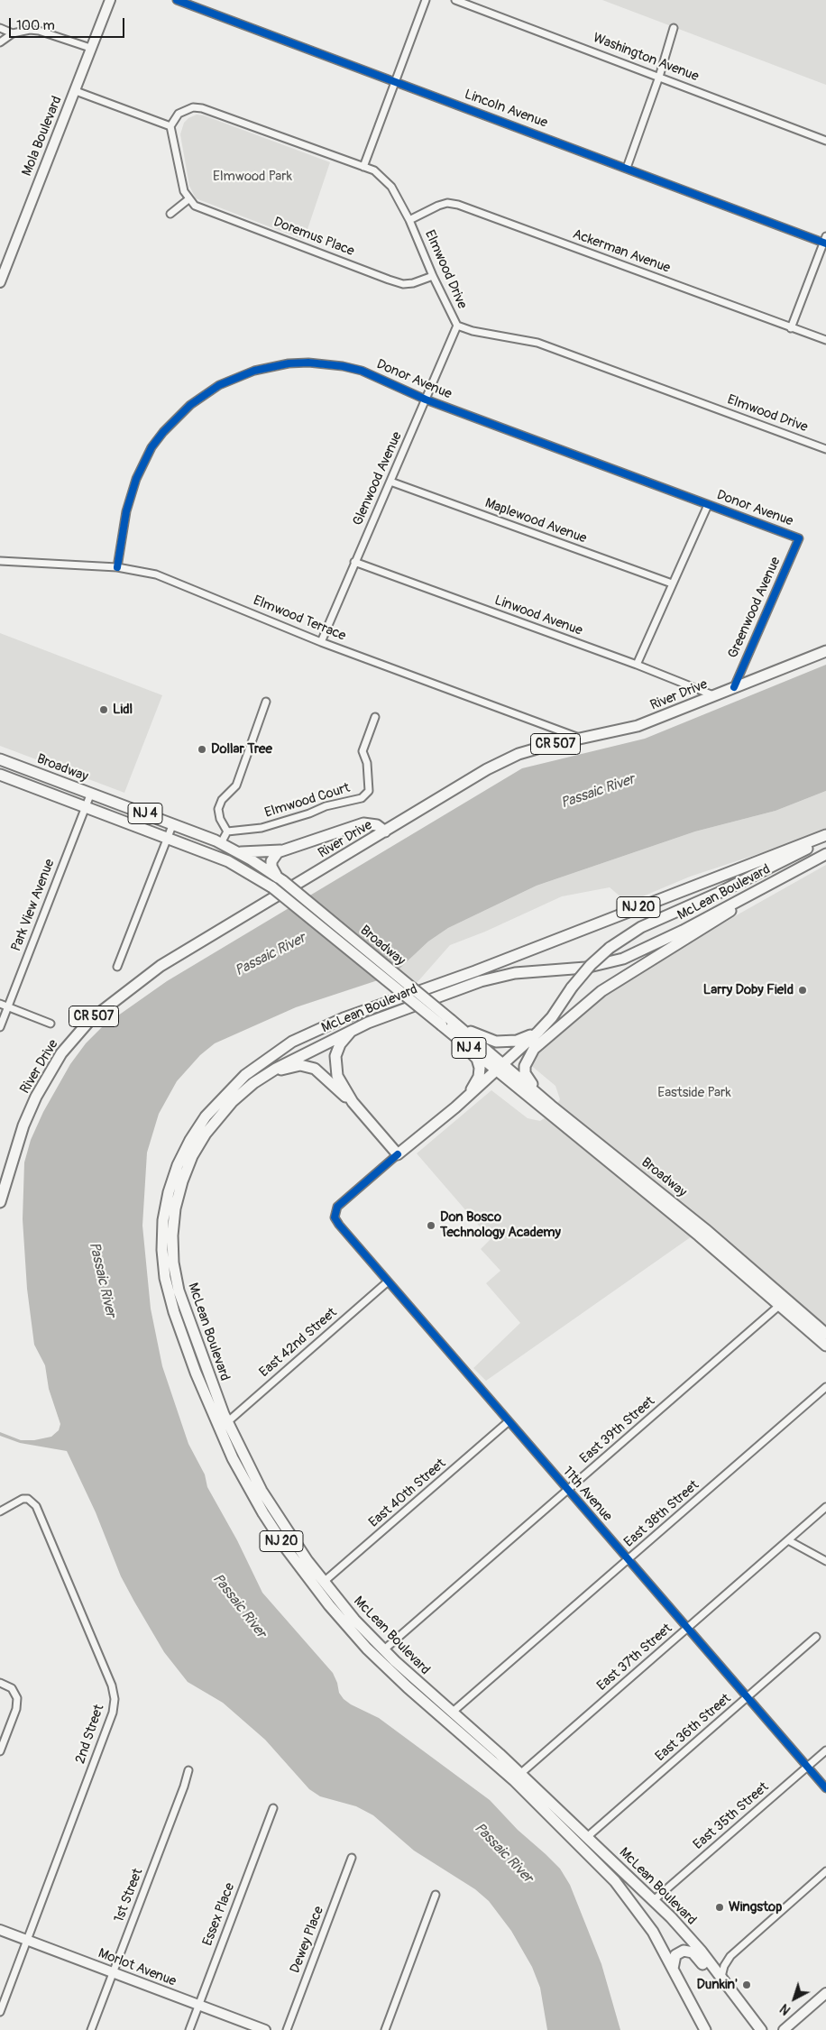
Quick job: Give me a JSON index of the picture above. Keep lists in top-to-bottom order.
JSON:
{
  "streets": {
    "main road": [
      "Mola Boulevard",
      "River Drive",
      "CR 507",
      "Broadway",
      "NJ 4",
      "McLean Boulevard",
      "NJ 20",
      "Morlot Avenue"
    ],
    "street": [
      "Washington Avenue",
      "Lincoln Avenue",
      "Doremus Place",
      "Ackerman Avenue",
      "Elmwood Drive",
      "Donor Avenue",
      "Glenwood Avenue",
      "Maplewood Avenue",
      "Greenwood Avenue",
      "Linwood Avenue",
      "Elmwood Terrace",
      "Elmwood Court",
      "Park View Avenue",
      "East 42nd Street",
      "East 39th Street",
      "East 40th Street",
      "11th Avenue",
      "East 38th Street",
      "East 37th Street",
      "East 36th Street",
      "2nd Street",
      "East 35th Street",
      "1st Street",
      "Essex Place",
      "Dewey Place"
    ]
  },
  "crossings": [
    ["Doremus Place", "Elmwood Drive"],
    ["Ackerman Avenue", "Elmwood Drive"],
    ["Elmwood Drive", "Glenwood Avenue"],
    ["Donor Avenue", "Glenwood Avenue"],
    ["Donor Avenue", "Greenwood Avenue"],
    ["Donor Avenue", "Elmwood Terrace"],
    ["Glenwood Avenue", "Maplewood Avenue"],
    ["Glenwood Avenue", "Linwood Avenue"],
    ["Glenwood Avenue", "Elmwood Terrace"],
    ["Greenwood Avenue", "River Drive"],
    ["Linwood Avenue", "River Drive"],
    ["Elmwood Terrace", "River Drive"],
    ["Broadway", "Park View Avenue"],
    ["Broadway", "East 39th Street"],
    ["McLean Boulevard", "East 42nd Street"],
    ["McLean Boulevard", "East 39th Street"],
    ["McLean Boulevard", "East 40th Street"],
    ["McLean Boulevard", "East 38th Street"],
    ["McLean Boulevard", "East 37th Street"],
    ["McLean Boulevard", "East 36th Street"],
    ["McLean Boulevard", "East 35th Street"],
    ["East 42nd Street", "11th Avenue"],
    ["East 39th Street", "11th Avenue"],
    ["East 40th Street", "11th Avenue"],
    ["11th Avenue", "East 38th Street"],
    ["11th Avenue", "East 37th Street"],
    ["11th Avenue", "East 36th Street"],
    ["11th Avenue", "East 35th Street"],
    ["2nd Street", "Morlot Avenue"],
    ["1st Street", "Morlot Avenue"],
    ["Essex Place", "Morlot Avenue"]
  ],
  "water": ["Passaic River"],
  "parks": ["Elmwood Park", "Eastside Park"],
  "places": [
    "Lidl",
    "Dollar Tree",
    "Larry Doby Field",
    "Don Bosco Technology Academy",
    "Wingstop",
    "Dunkin'"
  ],
  "scale_bar": "100 m",
  "north": "bottom left"
}
